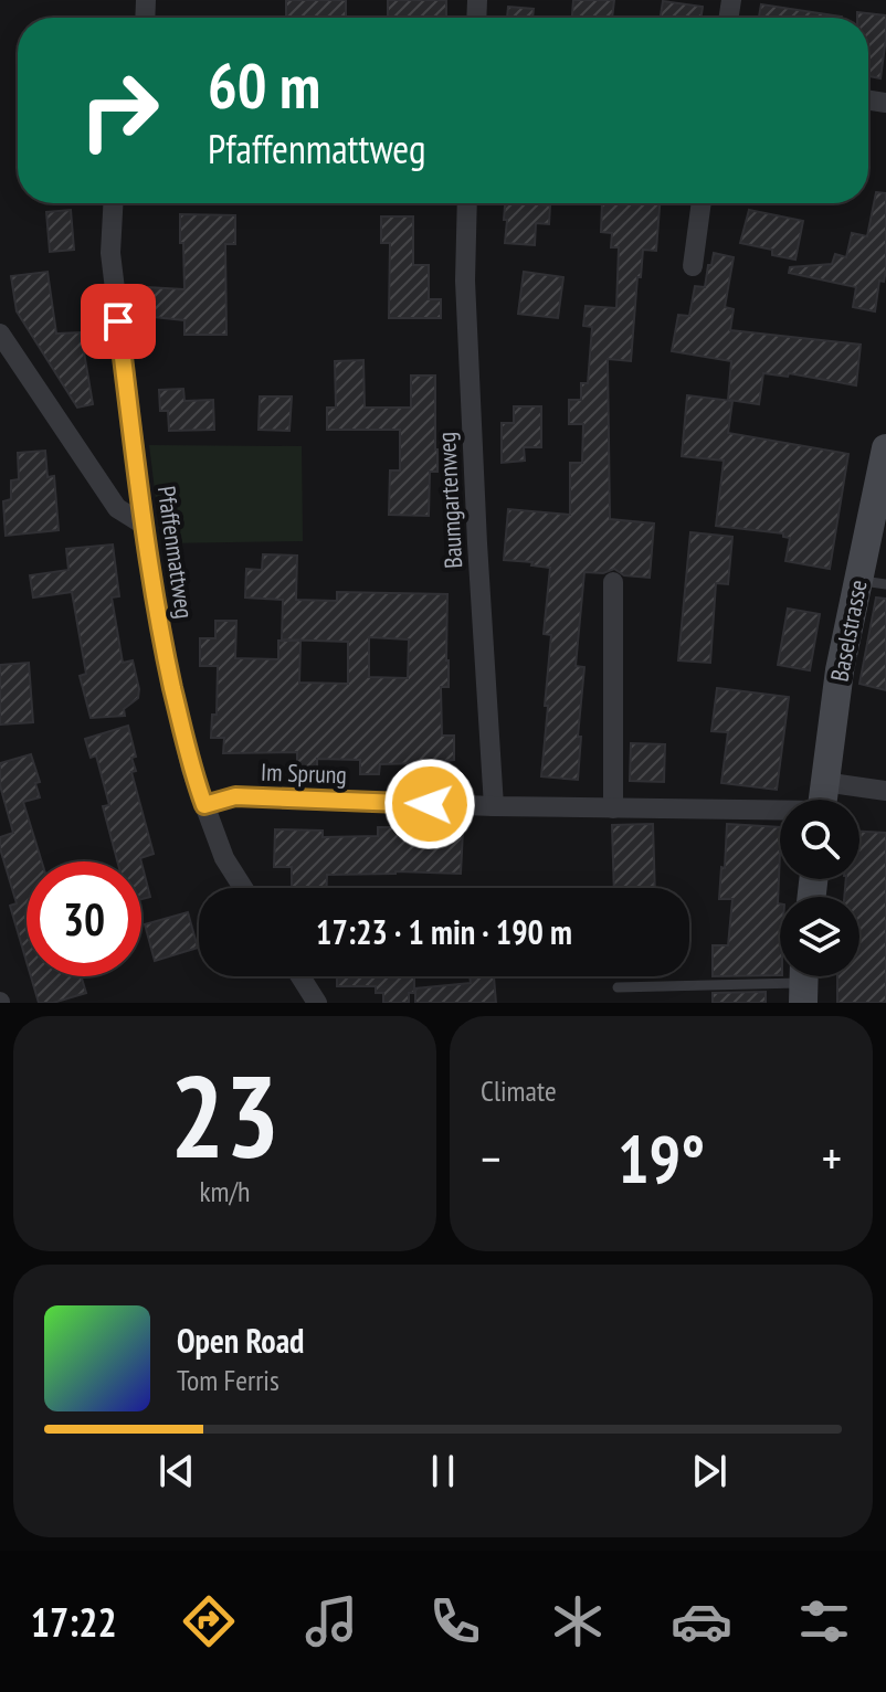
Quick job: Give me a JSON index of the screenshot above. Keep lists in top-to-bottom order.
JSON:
{
  "streets": {
    "street": [
      "Baumgartenweg",
      "Pfaffenmattweg",
      "Baselstrasse",
      "Im Sprung"
    ]
  },
  "crossings": [
    ["Baumgartenweg", "Im Sprung"],
    ["Pfaffenmattweg", "Im Sprung"]
  ],
  "page": {
    "turn": ["60 m", "Pfaffenmattweg"],
    "limit": "30",
    "trip": "17:23 · 1 min · 190 m",
    "tile": [
      ["23", "km/h"],
      "Climate"
    ],
    "heat": ["−", "19°", "+"],
    "song": ["Open Road", "Tom Ferris"],
    "tabs": "17:22"
  }
}
